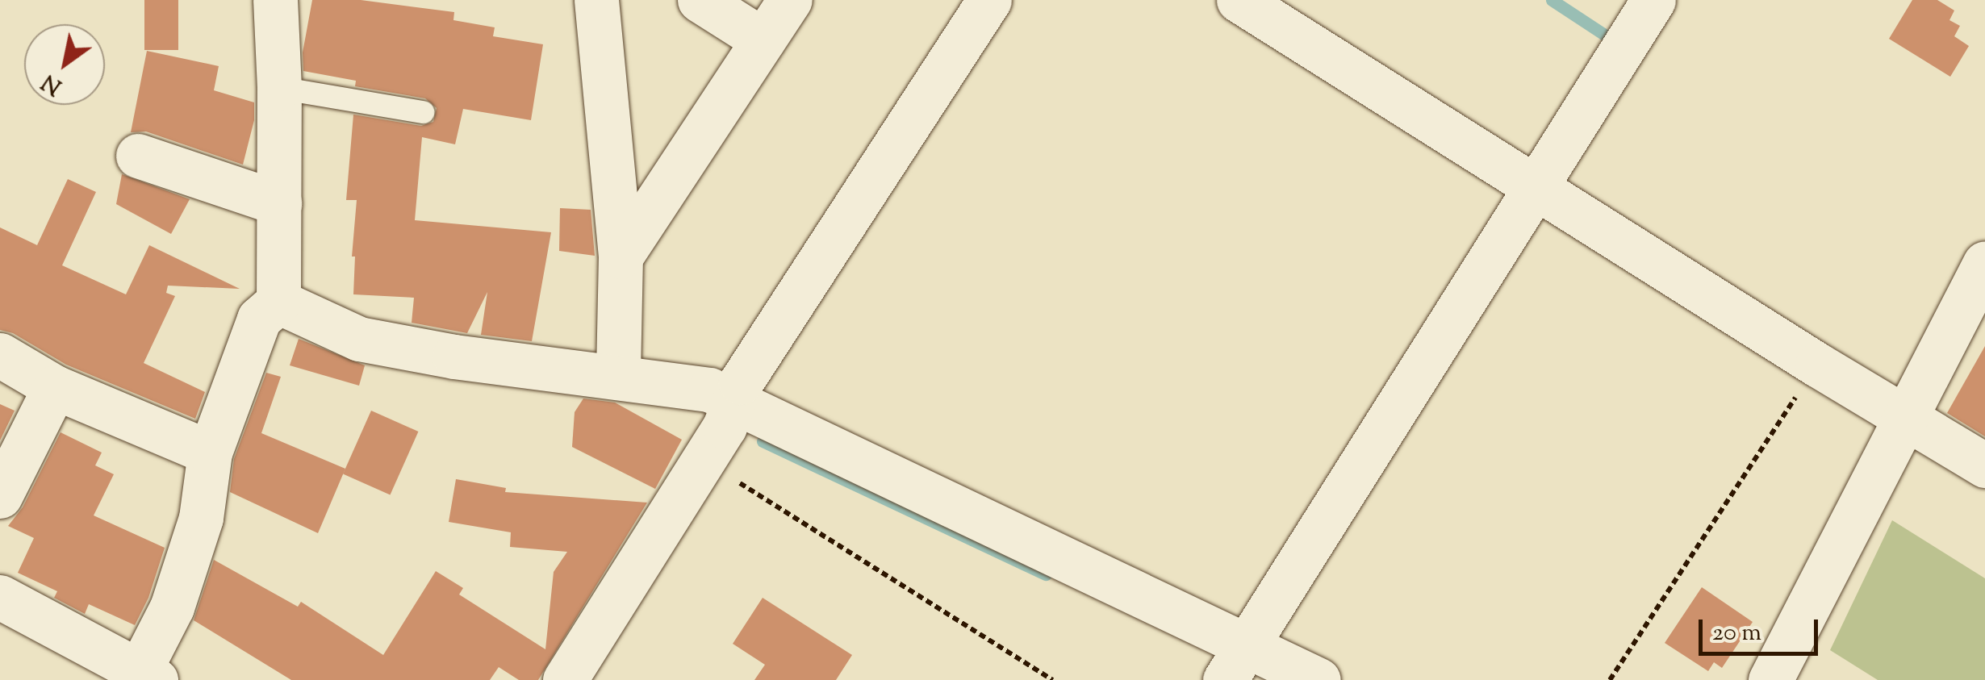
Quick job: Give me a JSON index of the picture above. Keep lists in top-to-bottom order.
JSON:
{
  "scale_bar": "20 m",
  "north": "bottom left"
}
